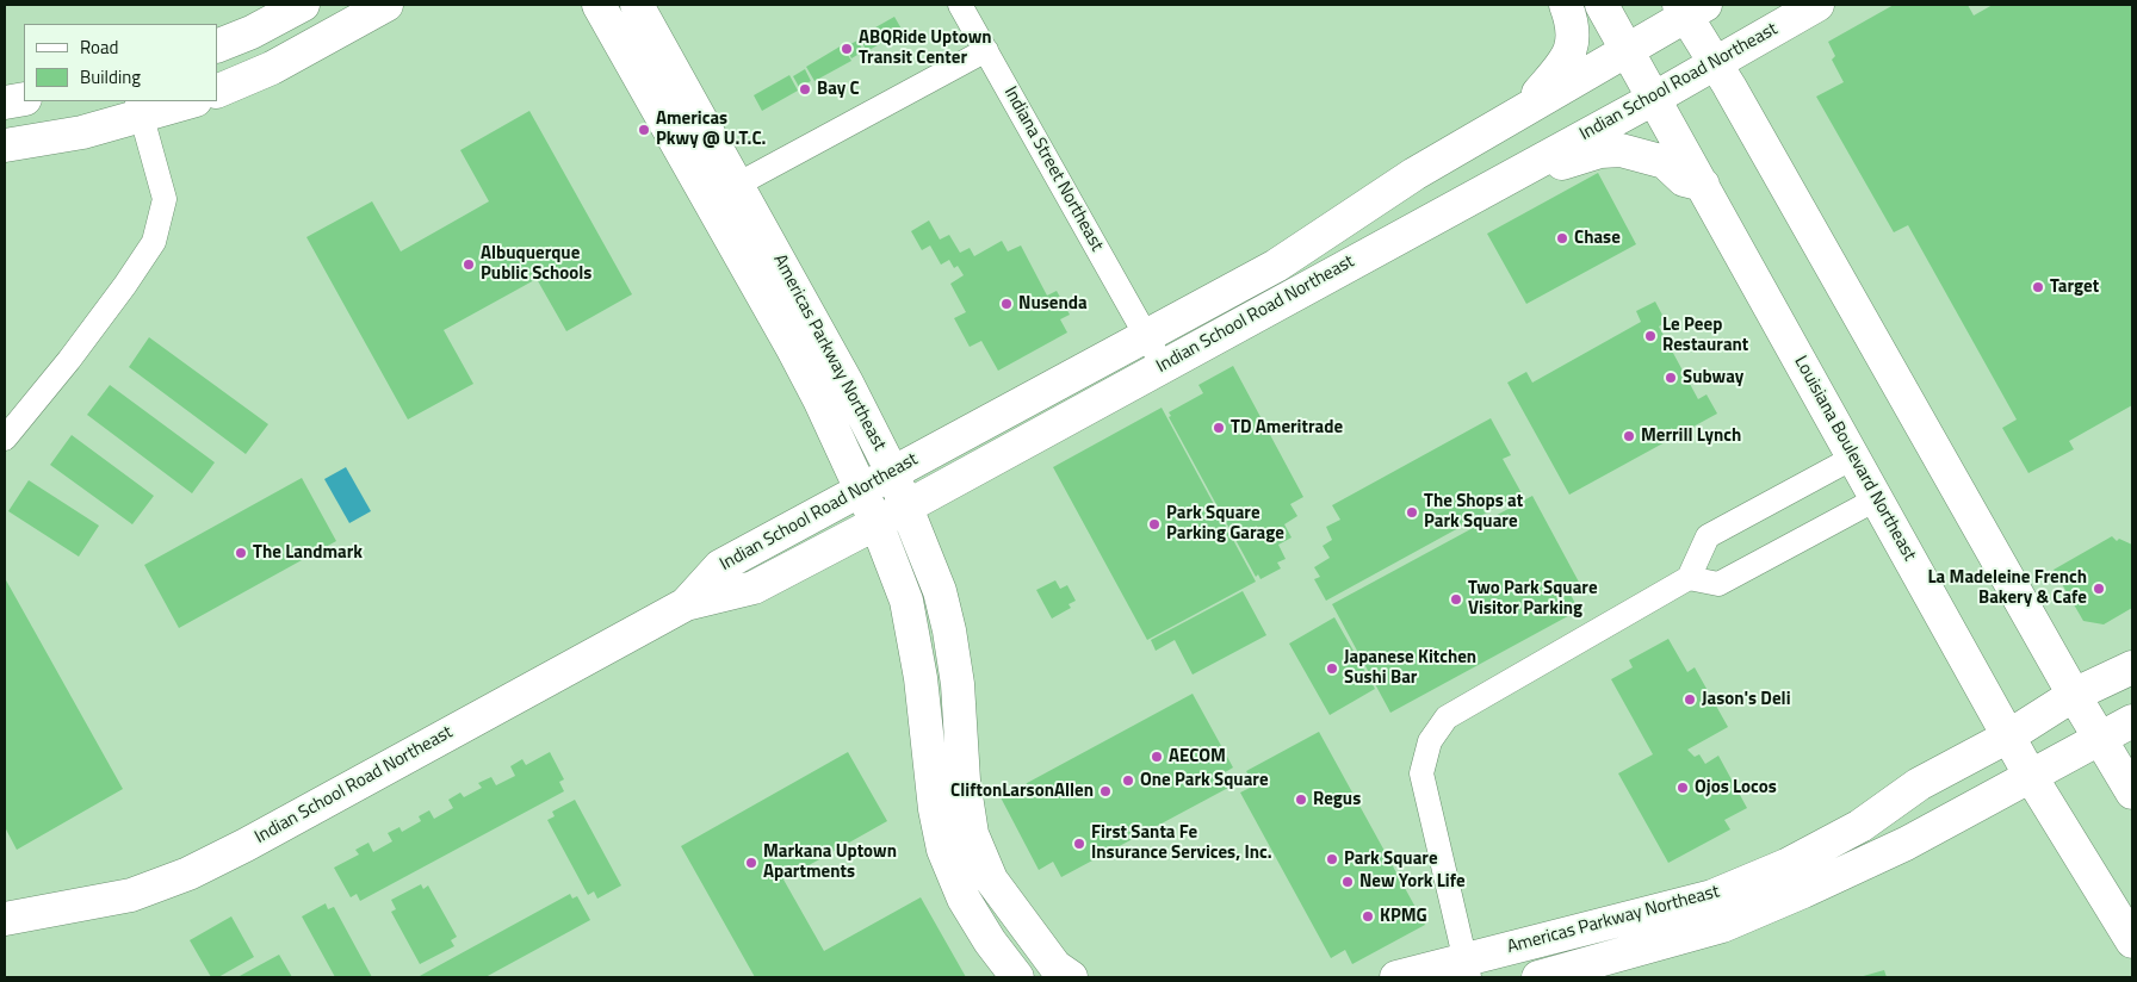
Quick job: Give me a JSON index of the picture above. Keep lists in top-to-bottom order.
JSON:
{
  "streets": {
    "street": [
      "Indian School Road Northeast",
      "Indiana Street Northeast",
      "Americas Parkway Northeast",
      "Louisiana Boulevard Northeast"
    ]
  },
  "crossings": [
    ["Indian School Road Northeast", "Indiana Street Northeast"],
    ["Indian School Road Northeast", "Americas Parkway Northeast"],
    ["Indian School Road Northeast", "Louisiana Boulevard Northeast"],
    ["Americas Parkway Northeast", "Louisiana Boulevard Northeast"]
  ],
  "places": [
    "ABQRide Uptown Transit Center",
    "Bay C",
    "Americas Pkwy @ U.T.C.",
    "Chase",
    "Albuquerque Public Schools",
    "Target",
    "Nusenda",
    "Le Peep Restaurant",
    "Subway",
    "TD Ameritrade",
    "Merrill Lynch",
    "The Shops at Park Square",
    "Park Square Parking Garage",
    "The Landmark",
    "La Madeleine French Bakery & Cafe",
    "Two Park Square Visitor Parking",
    "Japanese Kitchen Sushi Bar",
    "Jason's Deli",
    "AECOM",
    "One Park Square",
    "Ojos Locos",
    "CliftonLarsonAllen",
    "Regus",
    "First Santa Fe Insurance Services, Inc.",
    "Park Square",
    "Markana Uptown Apartments",
    "New York Life",
    "KPMG"
  ],
  "legend": ["Road", "Building"]
}
